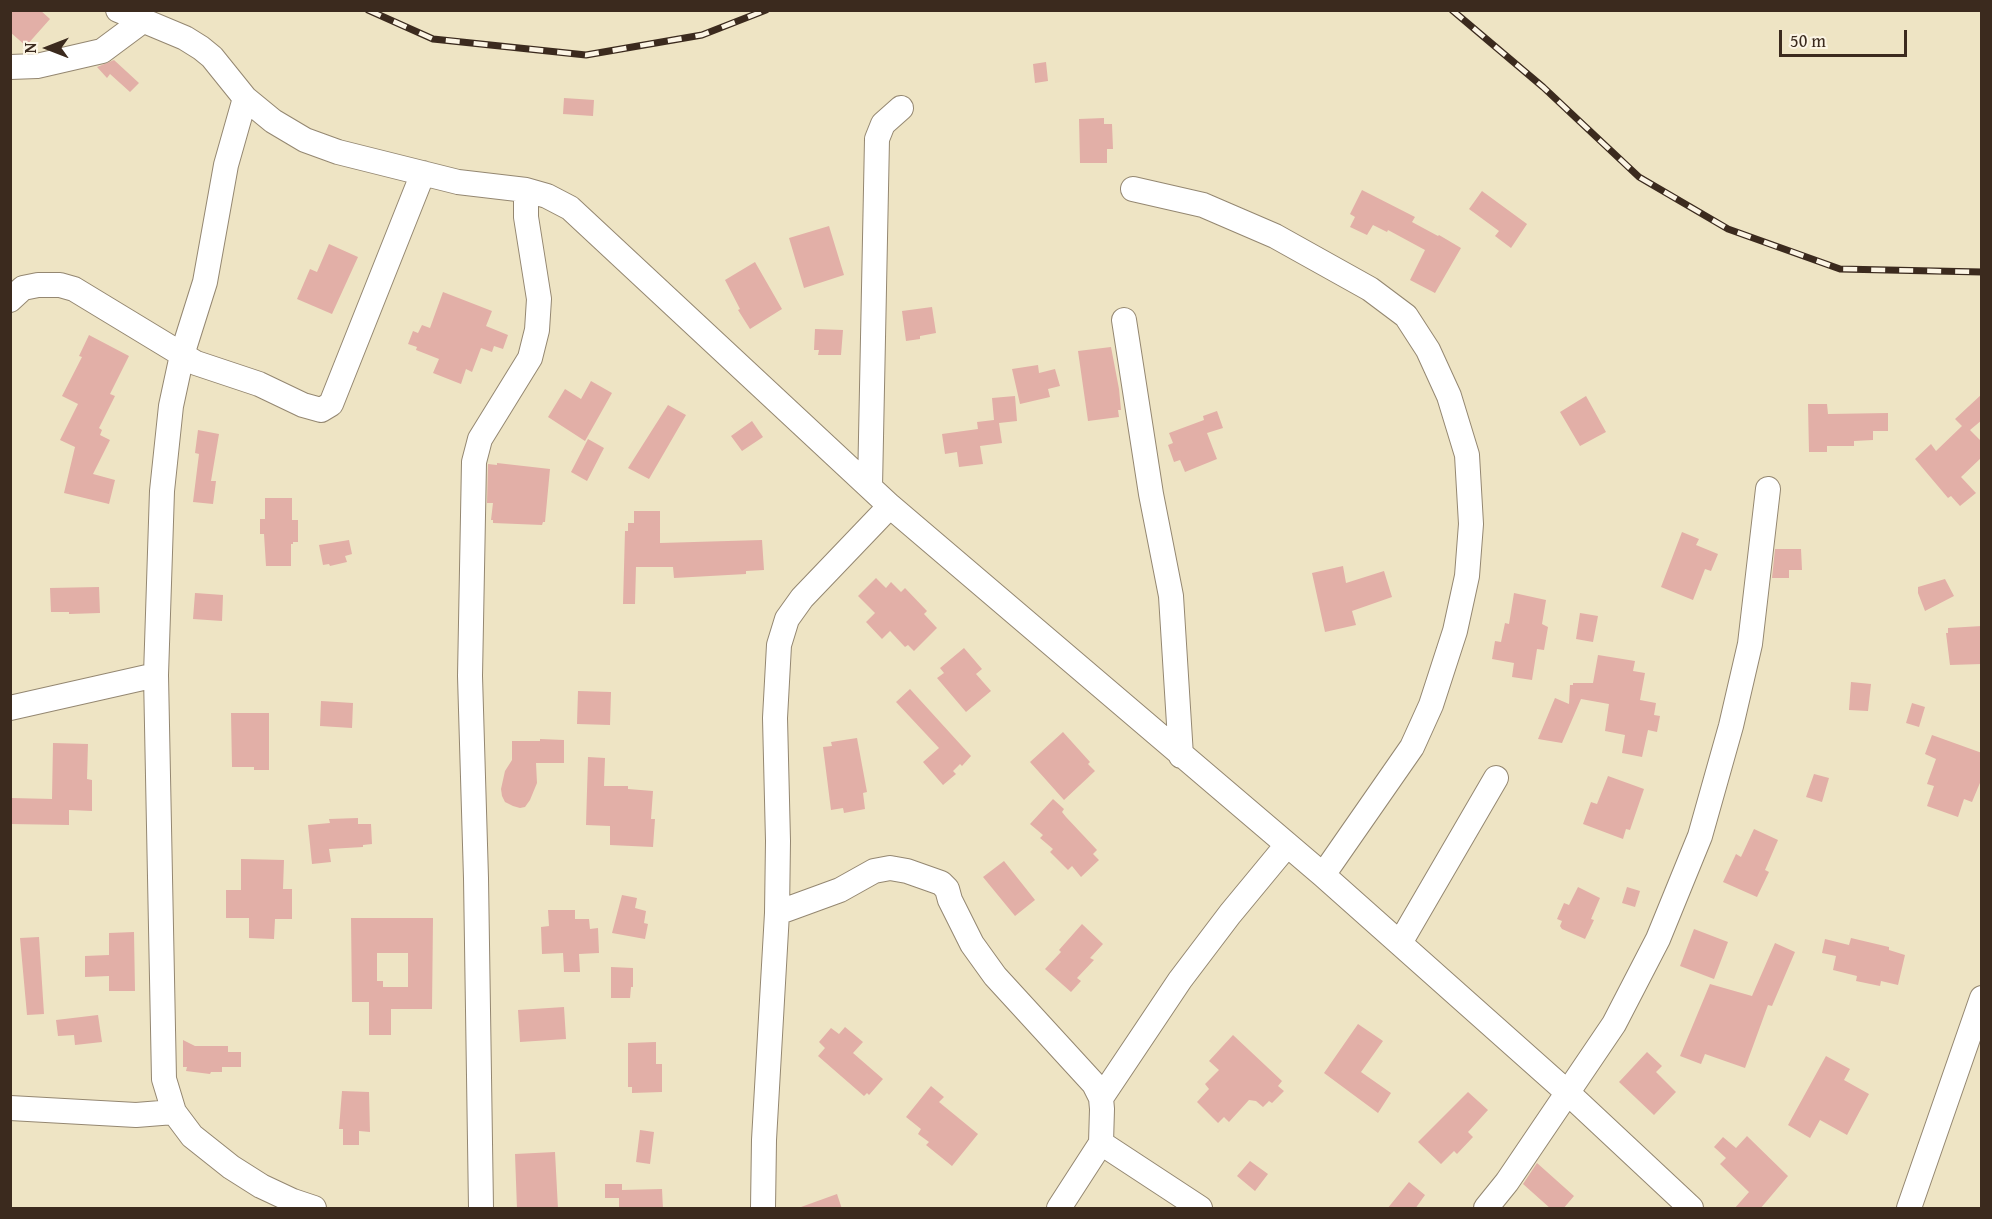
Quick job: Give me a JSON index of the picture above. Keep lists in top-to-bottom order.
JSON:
{
  "scale_bar": "50 m",
  "north": "left"
}
